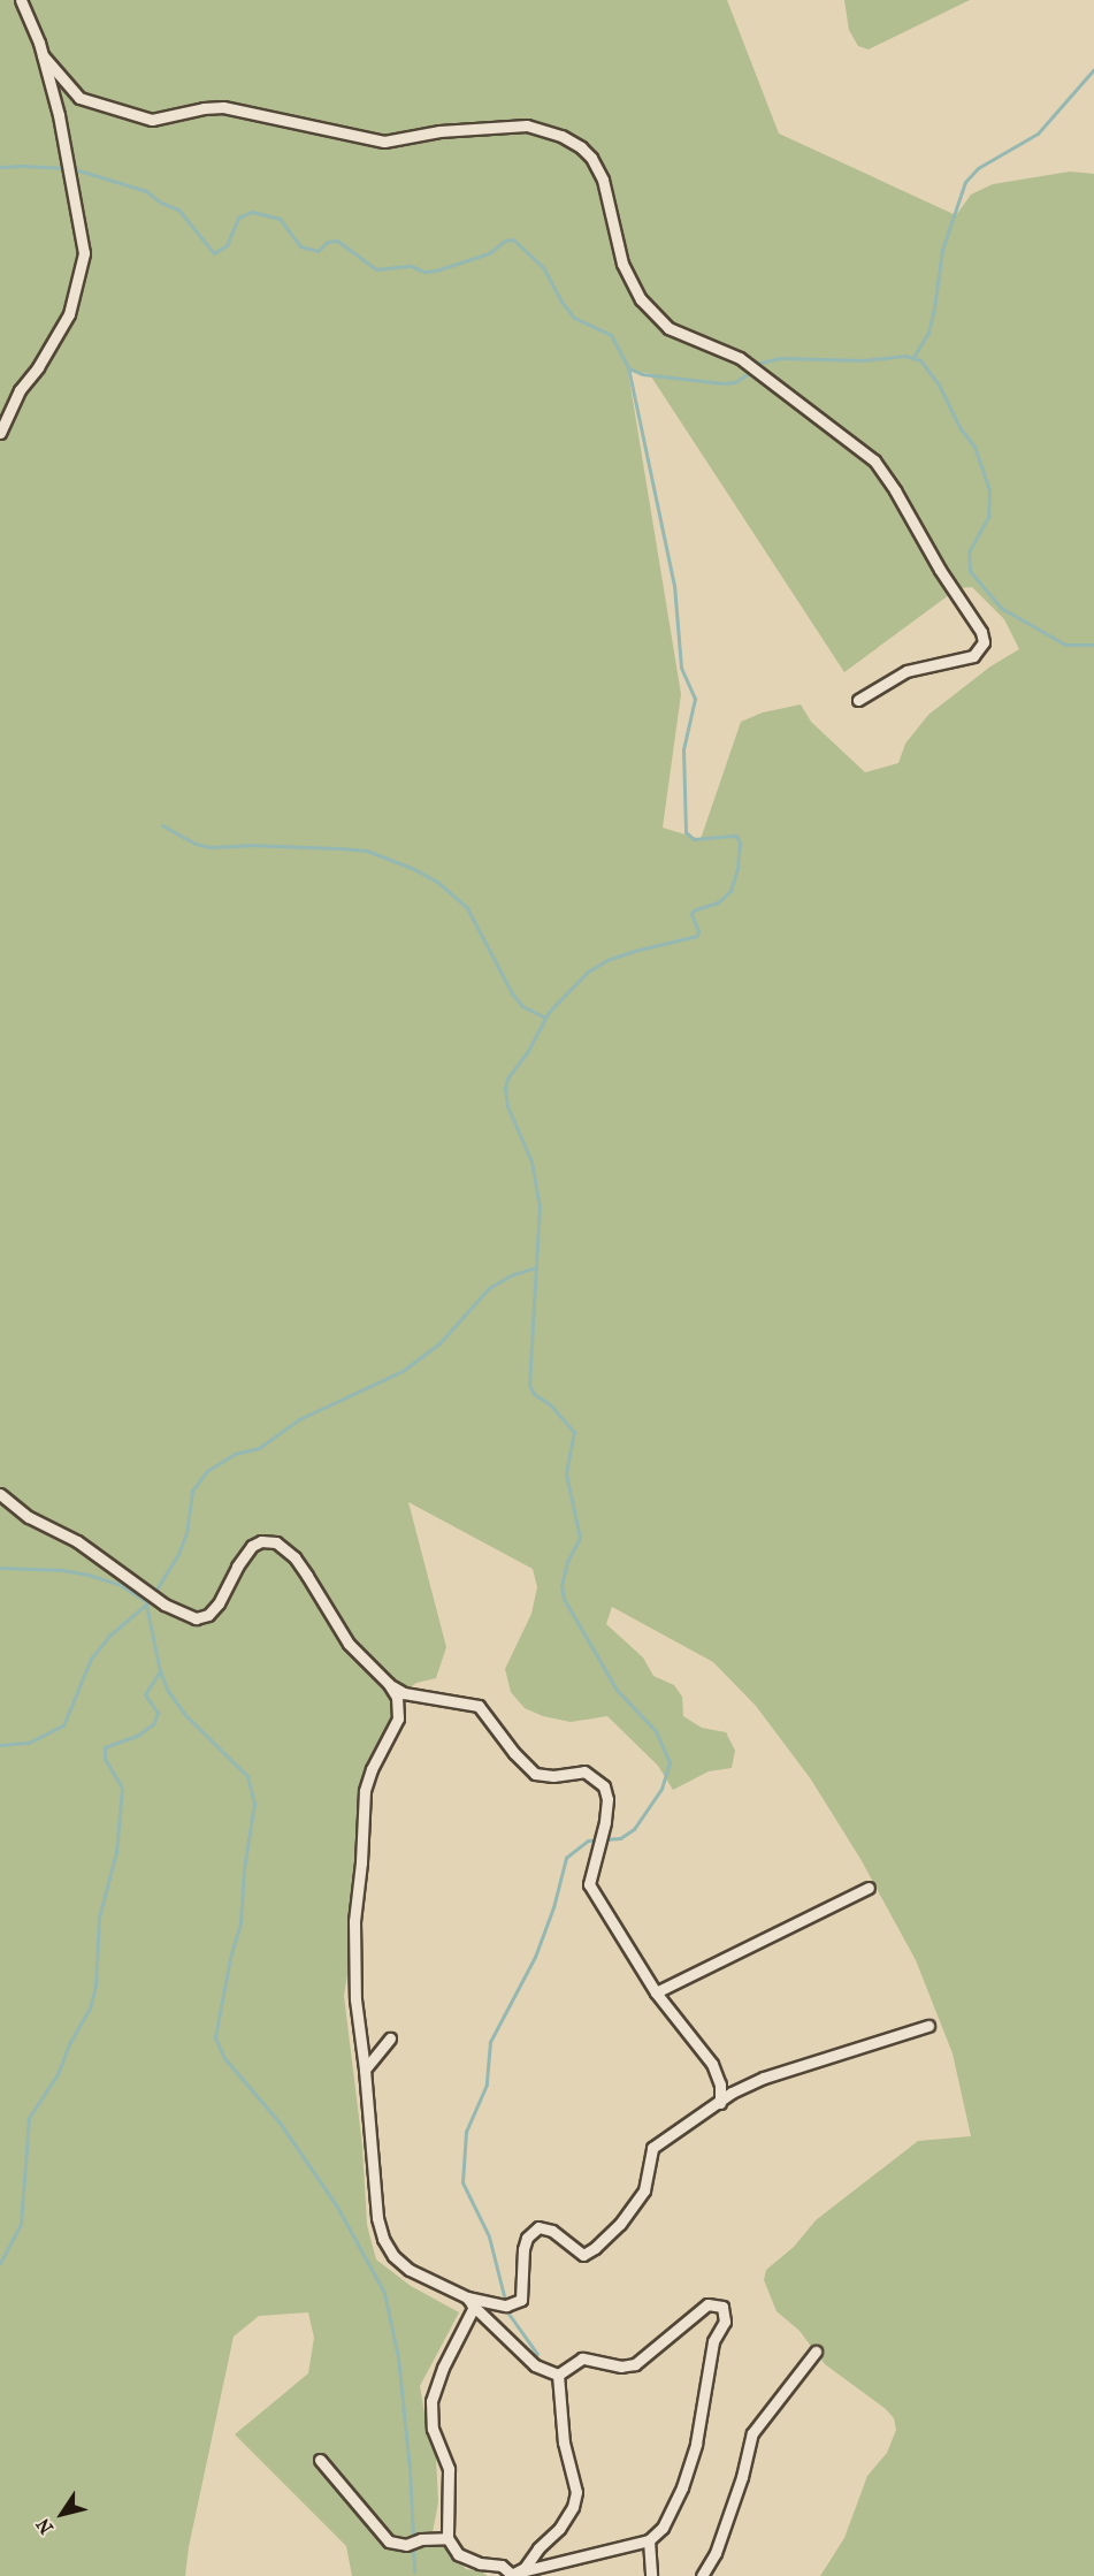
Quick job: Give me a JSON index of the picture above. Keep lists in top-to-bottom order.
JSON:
{
  "north": "bottom left"
}
